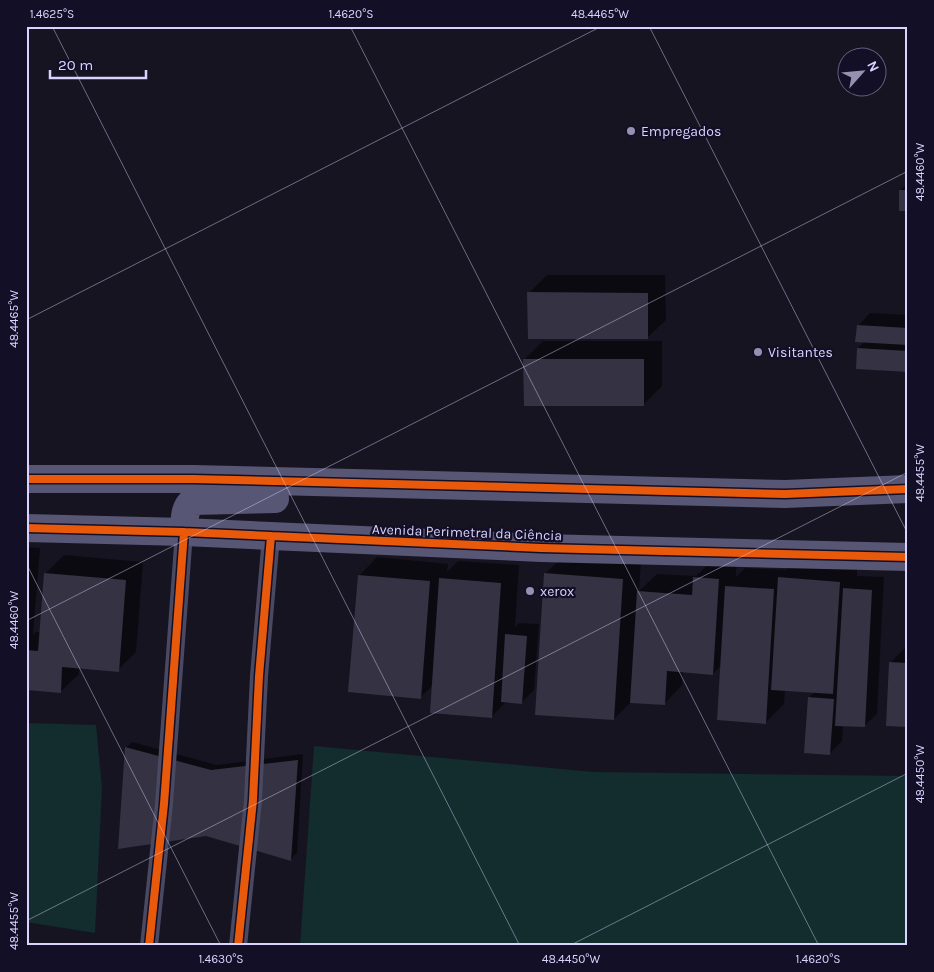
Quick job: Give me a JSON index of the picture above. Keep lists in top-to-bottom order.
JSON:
{
  "streets": {
    "main road": ["Avenida Perimetral da Ciência"]
  },
  "places": ["Empregados", "Visitantes", "xerox"],
  "scale_bar": "20 m",
  "north": "top right",
  "coordinates": [
    "1.4625°S",
    "1.4620°S",
    "48.4465°W",
    "48.4460°W",
    "48.4455°W",
    "48.4450°W",
    "1.4630°S"
  ]
}
